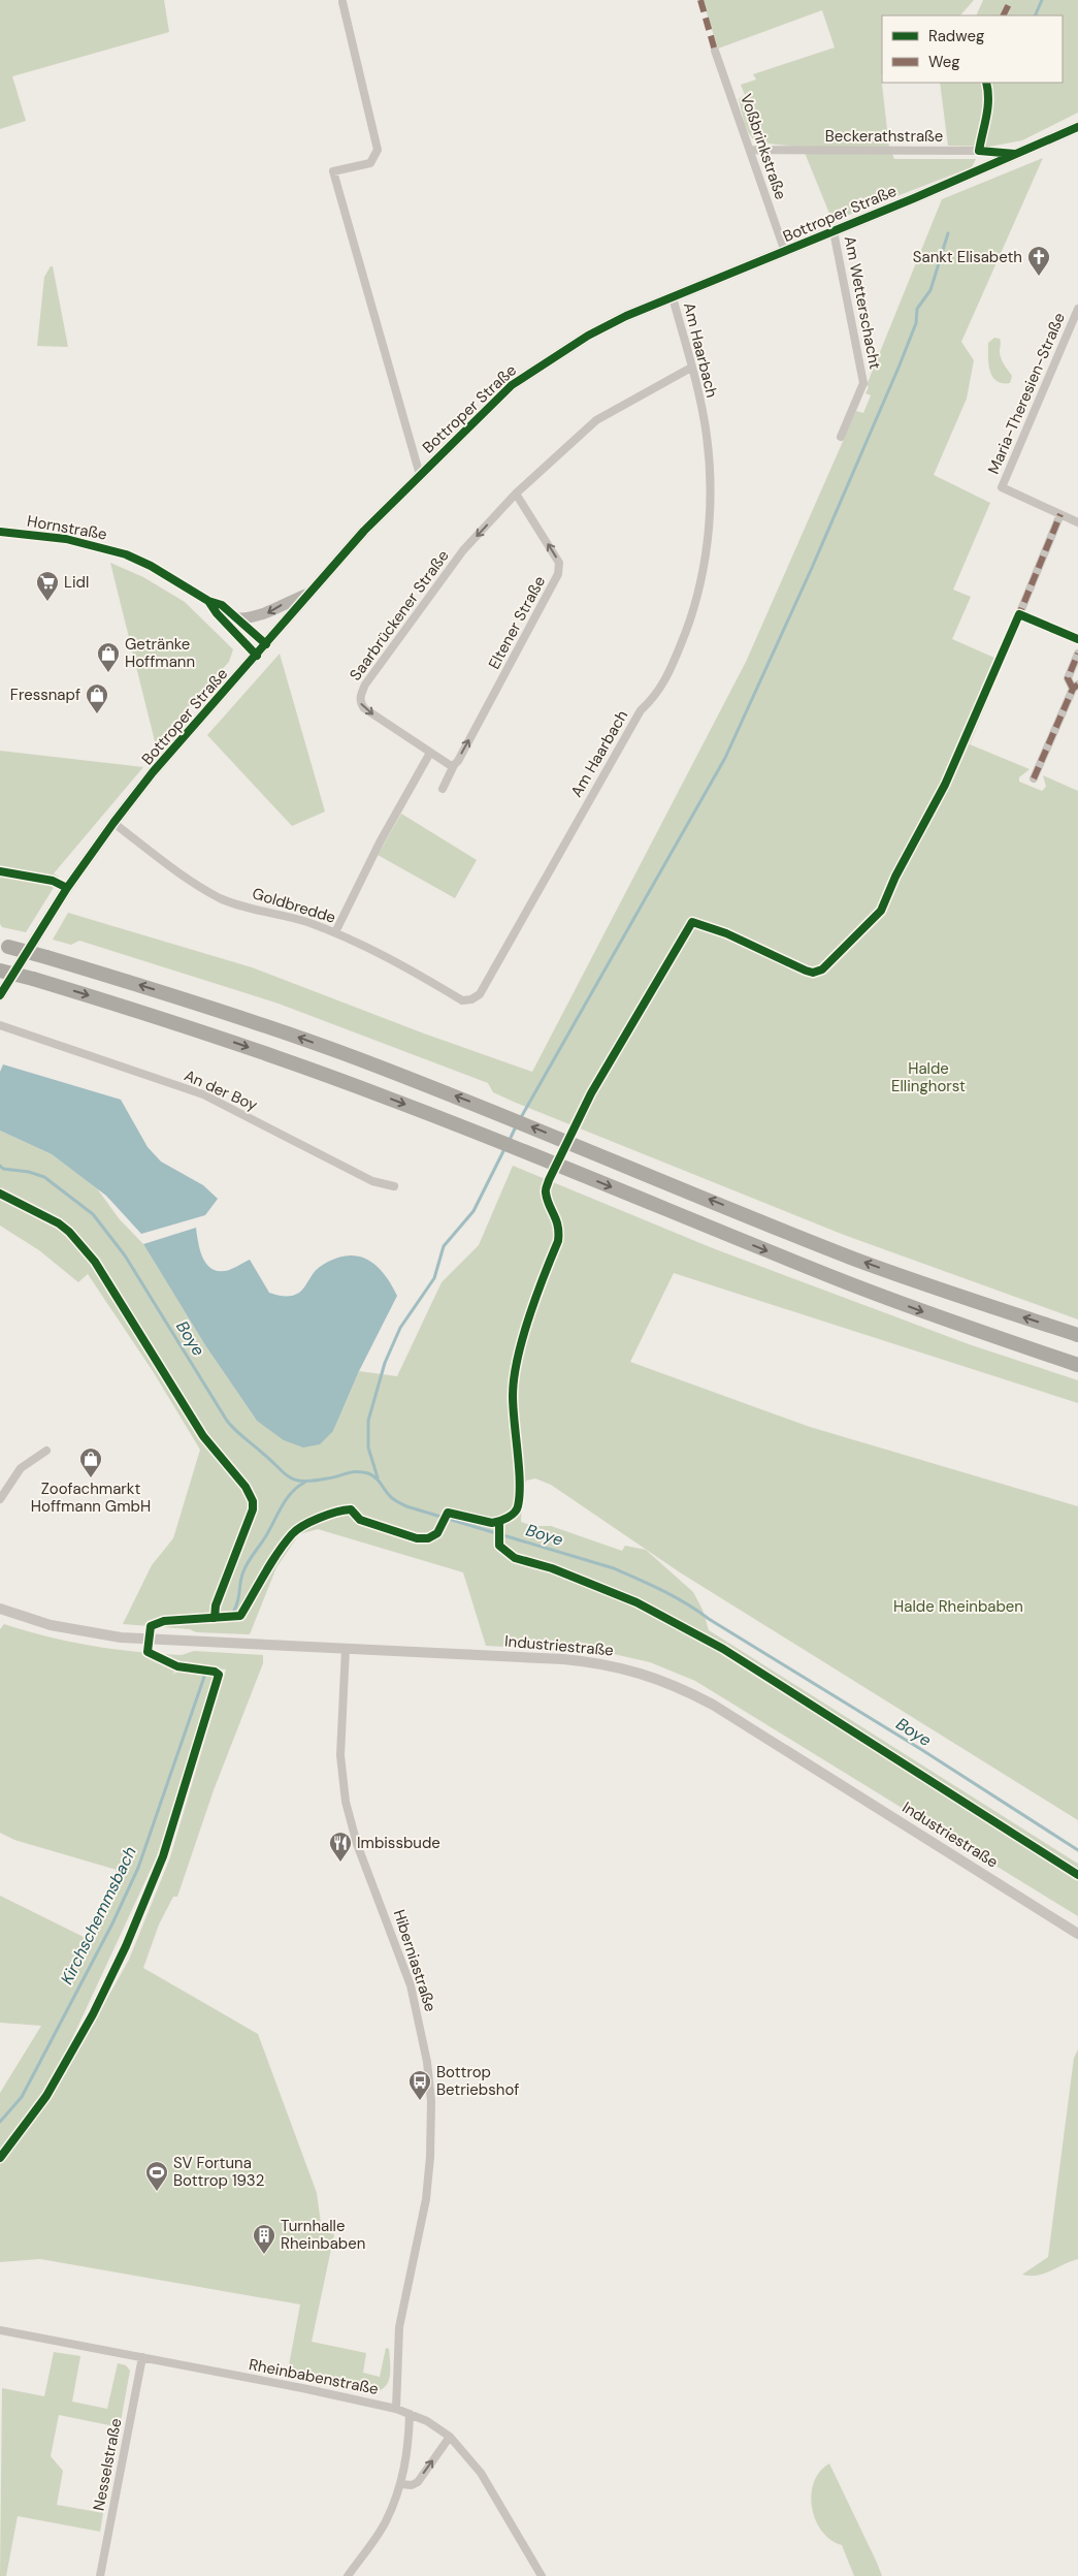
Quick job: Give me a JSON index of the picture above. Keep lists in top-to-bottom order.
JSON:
{
  "streets": {
    "main road": ["Bottroper Straße"],
    "street": [
      "Beckerathstraße",
      "Voßbrinkstraße",
      "Am Wetterschacht",
      "Am Haarbach",
      "Maria-Theresien-Straße",
      "Hornstraße",
      "Saarbrückener Straße",
      "Eltener Straße",
      "Goldbredde",
      "An der Boy",
      "Industriestraße",
      "Hiberniastraße",
      "Rheinbabenstraße",
      "Nesselstraße"
    ]
  },
  "crossings": [
    ["Beckerathstraße", "Voßbrinkstraße"],
    ["Beckerathstraße", "Bottroper Straße"],
    ["Voßbrinkstraße", "Bottroper Straße"],
    ["Bottroper Straße", "Am Wetterschacht"],
    ["Bottroper Straße", "Am Haarbach"],
    ["Bottroper Straße", "Hornstraße"],
    ["Bottroper Straße", "Goldbredde"],
    ["Am Haarbach", "Saarbrückener Straße"],
    ["Am Haarbach", "Goldbredde"],
    ["Saarbrückener Straße", "Eltener Straße"],
    ["Industriestraße", "Hiberniastraße"],
    ["Hiberniastraße", "Rheinbabenstraße"],
    ["Rheinbabenstraße", "Nesselstraße"]
  ],
  "one_way": ["Eltener Straße"],
  "water": ["Boye", "Kirchschemmsbach"],
  "parks": ["Halde Ellinghorst", "Halde Rheinbaben"],
  "places": {
    "church": ["Sankt Elisabeth"],
    "supermarket": ["Lidl"],
    "shop": ["Getränke Hoffmann", "Fressnapf", "Zoofachmarkt Hoffmann GmbH"],
    "restaurant": ["Imbissbude"],
    "bus stop": ["Bottrop Betriebshof"],
    "sports": ["SV Fortuna Bottrop 1932"],
    "building": ["Turnhalle Rheinbaben"]
  },
  "legend": ["Radweg", "Weg"]
}
